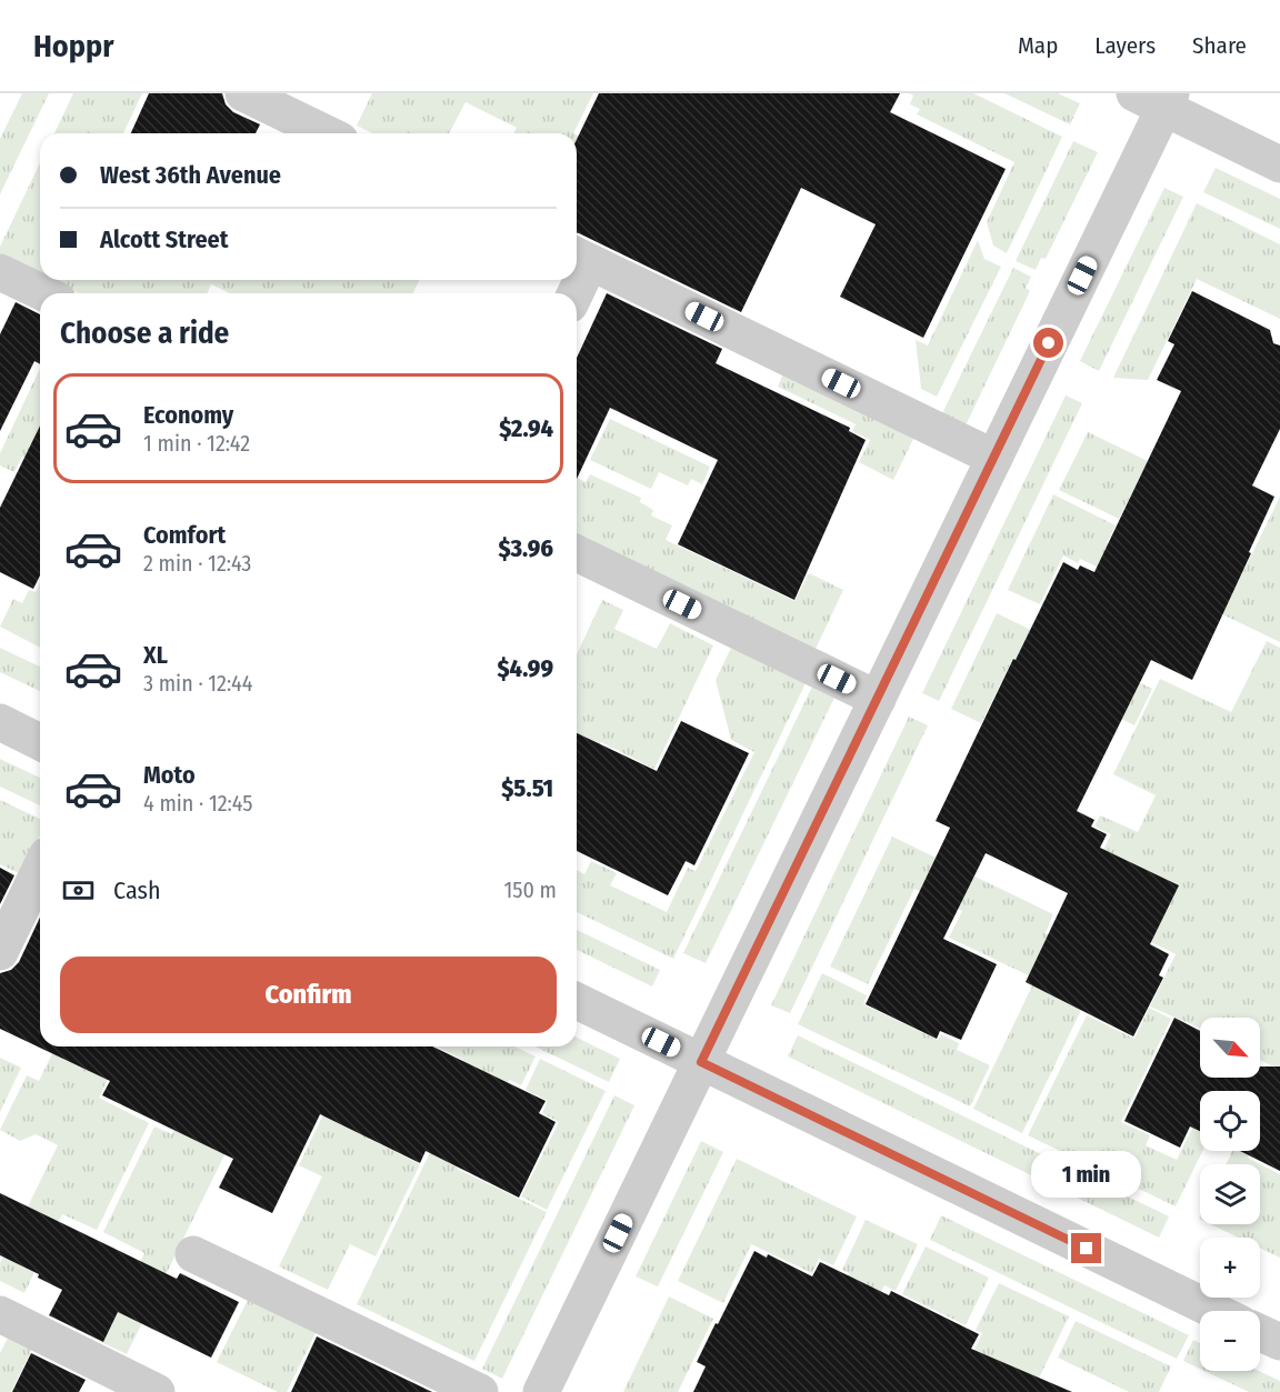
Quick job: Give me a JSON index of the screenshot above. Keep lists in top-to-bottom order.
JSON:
{
  "north": "bottom right",
  "page": {
    "header": "Hoppr",
    "nav": ["Map", "Layers", "Share"],
    "banner": ["West 36th Avenue", "Alcott Street"],
    "heading": "Choose a ride",
    "list": [
      {
        "name": "Economy",
        "note": "1 min · 12:42",
        "value": "$2.94"
      },
      {
        "name": "Comfort",
        "note": "2 min · 12:43",
        "value": "$3.96"
      },
      {
        "name": "XL",
        "note": "3 min · 12:44",
        "value": "$4.99"
      },
      {
        "name": "Moto",
        "note": "4 min · 12:45",
        "value": "$5.51"
      }
    ],
    "pay": ["Cash", "150 m"],
    "buttons": "Confirm",
    "map_buttons": ["+", "−"],
    "bubble": "1 min"
  }
}
